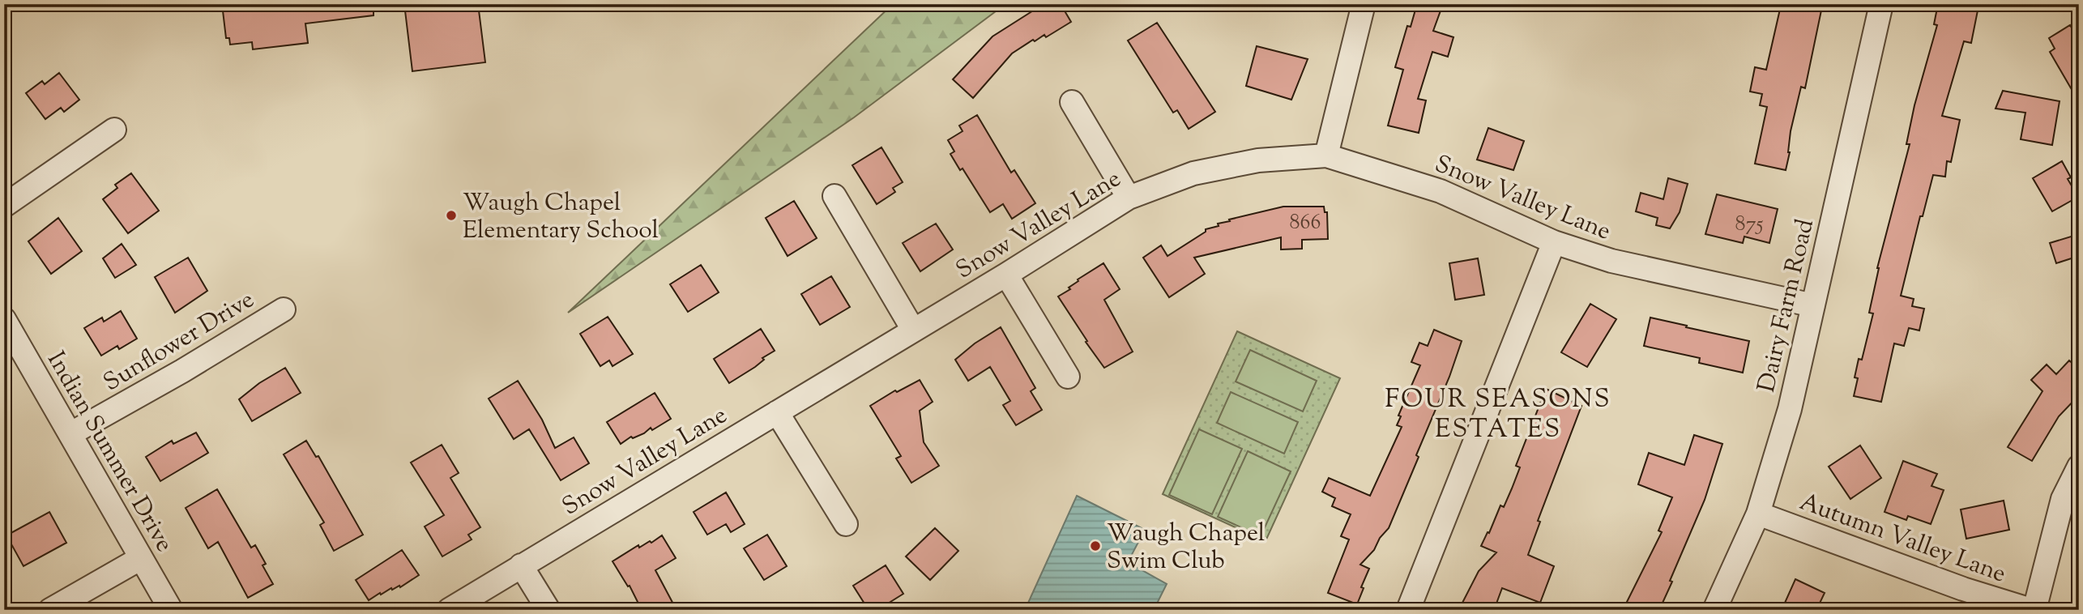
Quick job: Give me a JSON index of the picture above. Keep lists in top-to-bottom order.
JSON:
{
  "streets": {
    "street": [
      "Snow Valley Lane",
      "Dairy Farm Road",
      "Sunflower Drive",
      "Indian Summer Drive",
      "Autumn Valley Lane"
    ]
  },
  "crossings": [
    ["Snow Valley Lane", "Dairy Farm Road"],
    ["Dairy Farm Road", "Autumn Valley Lane"],
    ["Sunflower Drive", "Indian Summer Drive"]
  ],
  "districts": ["FOUR SEASONS ESTATES"],
  "places": ["Waugh Chapel Elementary School", "Waugh Chapel Swim Club"],
  "house_numbers": ["866", "875"]
}
